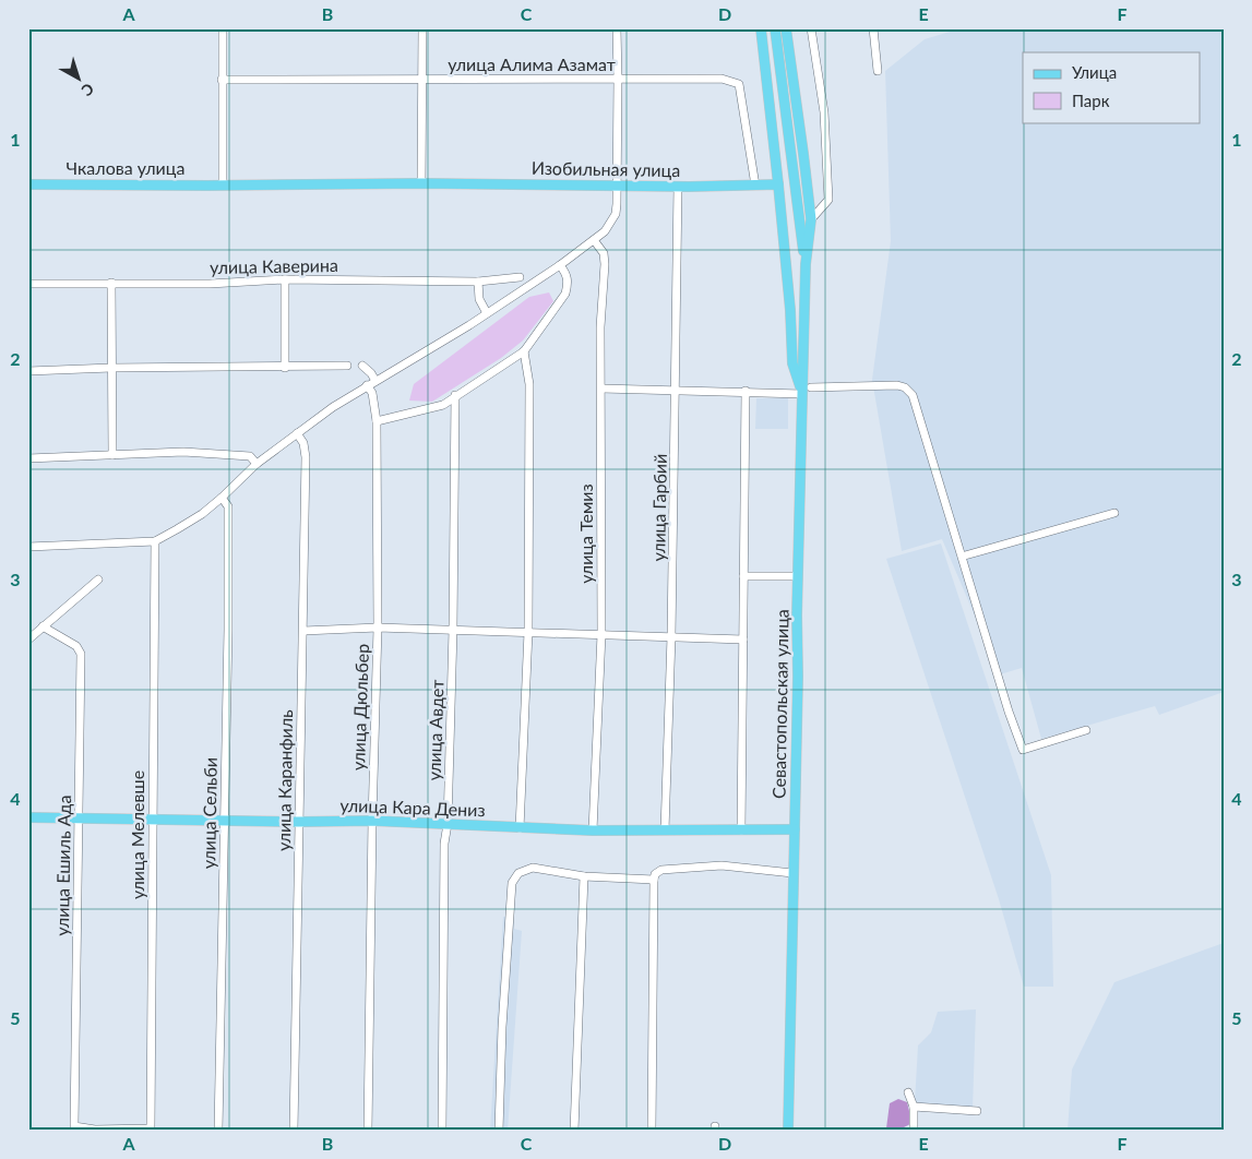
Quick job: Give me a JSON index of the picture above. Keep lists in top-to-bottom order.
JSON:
{
  "streets": {
    "main road": [
      "Чкалова улица",
      "Изобильная улица",
      "Севастопольская улица",
      "улица Кара Дениз"
    ],
    "street": [
      "улица Алима Азамат",
      "улица Каверина",
      "улица Гарбий",
      "улица Темиз",
      "улица Дюльбер",
      "улица Авдет",
      "улица Каранфиль",
      "улица Сельби",
      "улица Мелевше",
      "улица Ешиль Ада"
    ]
  },
  "crossings": [
    ["улица Алима Азамат", "Изобильная улица"],
    ["Чкалова улица", "Изобильная улица"],
    ["Изобильная улица", "улица Гарбий"],
    ["улица Гарбий", "улица Кара Дениз"],
    ["улица Темиз", "улица Кара Дениз"],
    ["Севастопольская улица", "улица Кара Дениз"],
    ["улица Дюльбер", "улица Кара Дениз"],
    ["улица Авдет", "улица Кара Дениз"],
    ["улица Каранфиль", "улица Кара Дениз"],
    ["улица Кара Дениз", "улица Сельби"],
    ["улица Кара Дениз", "улица Мелевше"],
    ["улица Кара Дениз", "улица Ешиль Ада"],
    ["улица Мелевше", "улица Ешиль Ада"]
  ],
  "legend": ["Улица", "Парк"],
  "north": "bottom right",
  "grid": {
    "columns": [
      "A",
      "B",
      "C",
      "D",
      "E",
      "F"
    ],
    "rows": [
      "1",
      "2",
      "3",
      "4",
      "5"
    ]
  }
}
